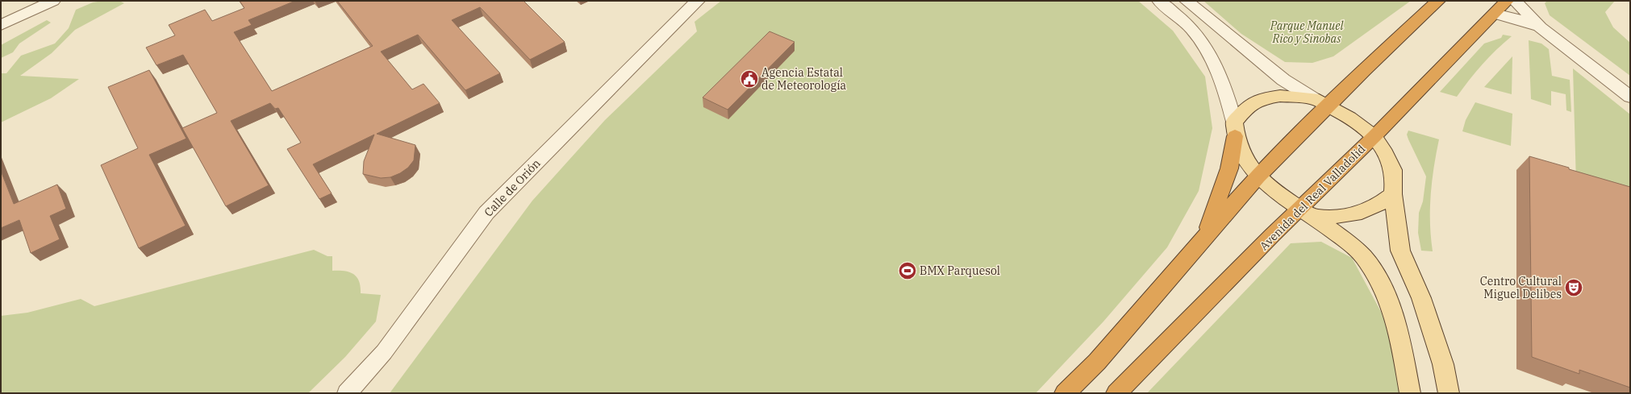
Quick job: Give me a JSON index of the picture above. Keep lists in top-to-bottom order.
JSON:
{
  "streets": {
    "highway": ["Avenida del Real Valladolid"],
    "street": ["Calle de Orión"]
  },
  "parks": ["Parque Manuel Rico y Sinobas"],
  "places": {
    "public building": ["Agencia Estatal de Meteorología"],
    "sports": ["BMX Parquesol"],
    "theatre": ["Centro Cultural Miguel Delibes"]
  }
}
